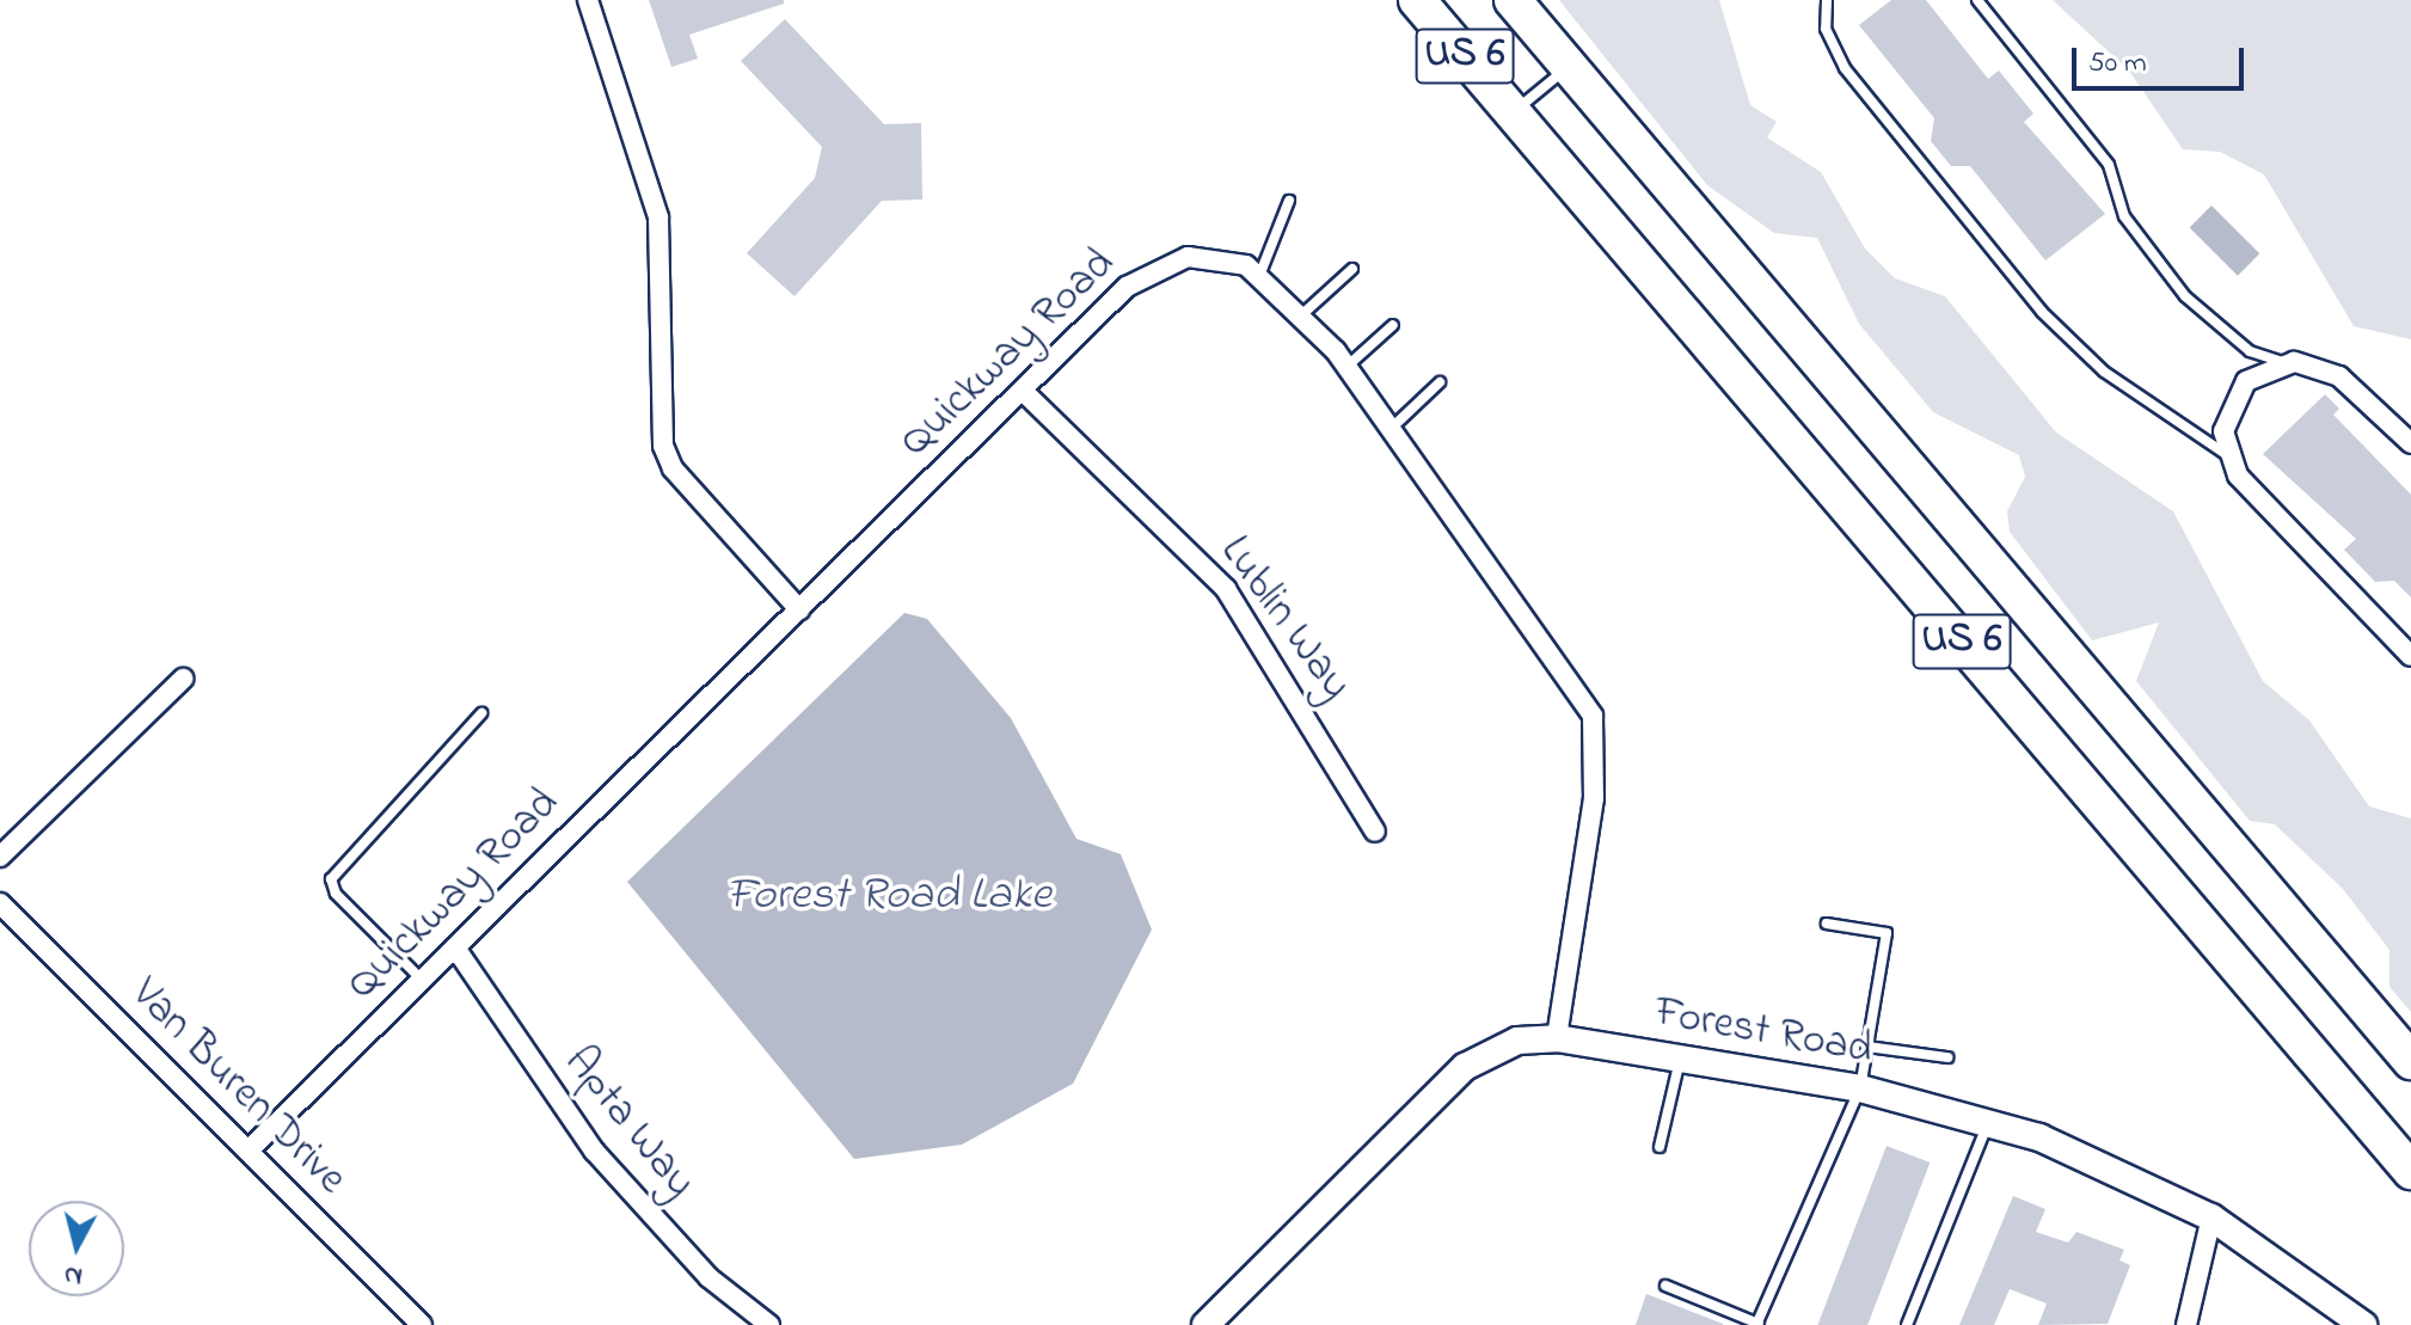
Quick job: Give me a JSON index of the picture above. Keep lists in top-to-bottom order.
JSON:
{
  "streets": {
    "highway": ["US 6"],
    "street": [
      "Quickway Road",
      "Lublin Way",
      "Forest Road",
      "Van Buren Drive",
      "Apta Way"
    ]
  },
  "crossings": [
    ["Quickway Road", "Lublin Way"],
    ["Quickway Road", "Forest Road"],
    ["Quickway Road", "Van Buren Drive"],
    ["Quickway Road", "Apta Way"]
  ],
  "water": ["Forest Road Lake"],
  "scale_bar": "50 m",
  "north": "bottom"
}
